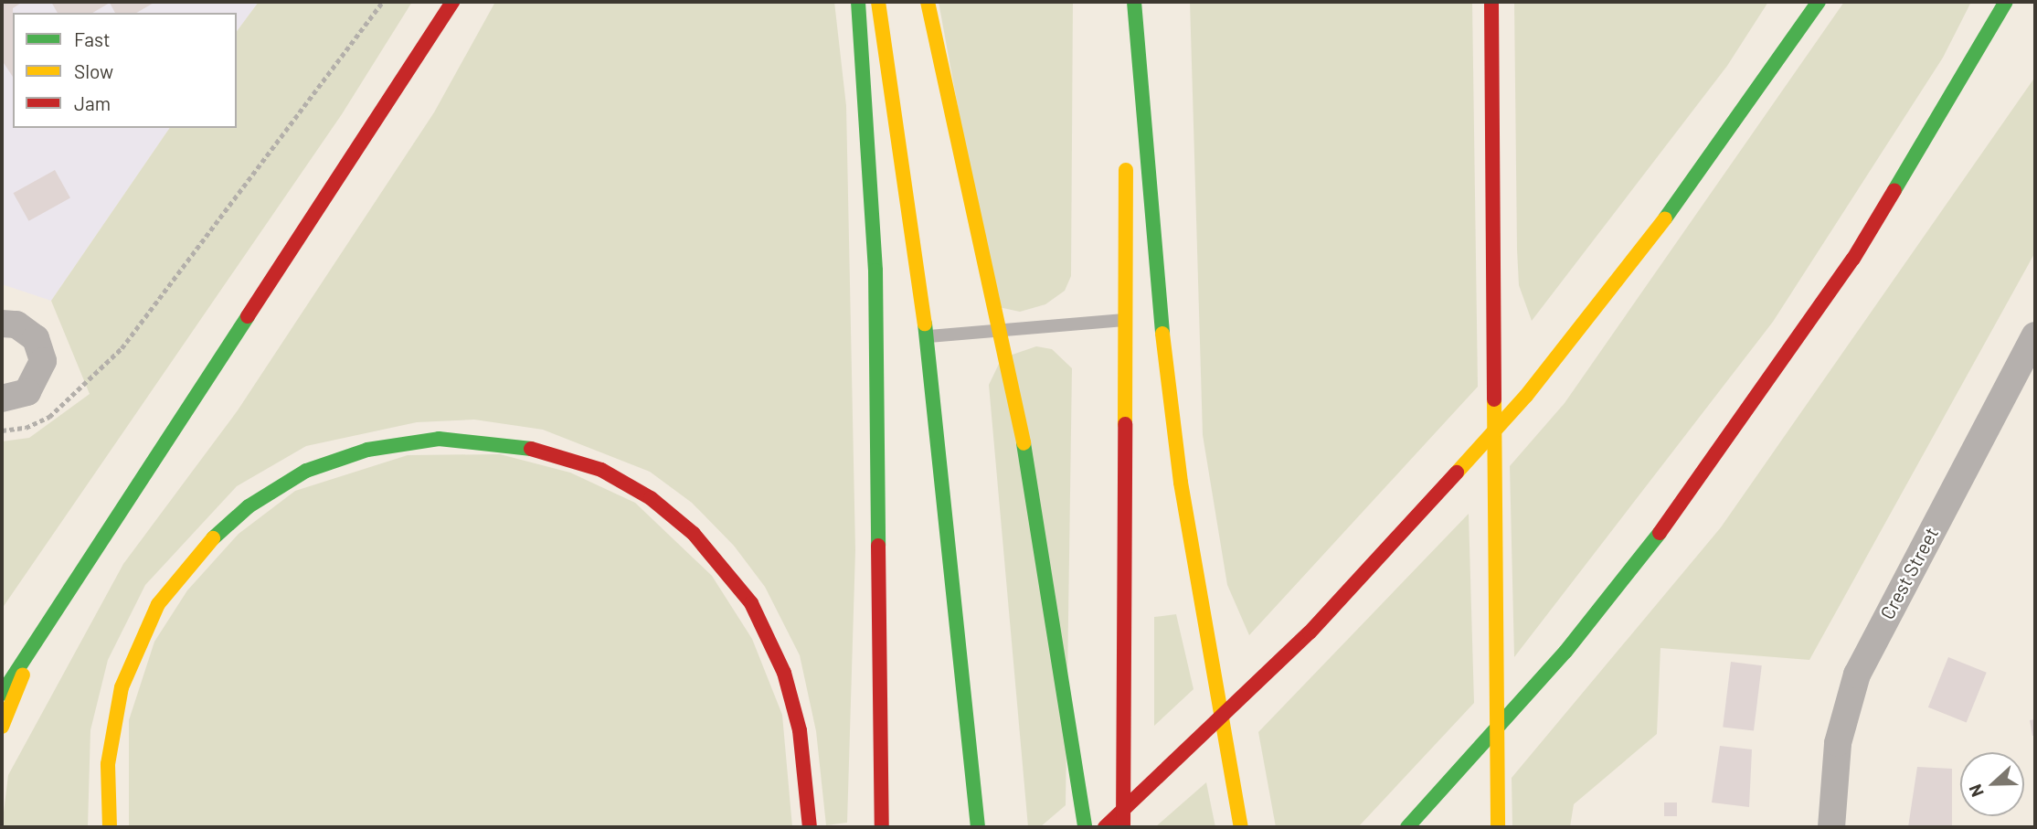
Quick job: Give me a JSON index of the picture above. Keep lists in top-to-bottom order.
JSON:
{
  "streets": {
    "street": ["Crest Street"]
  },
  "legend": ["Fast", "Slow", "Jam"],
  "north": "left"
}
